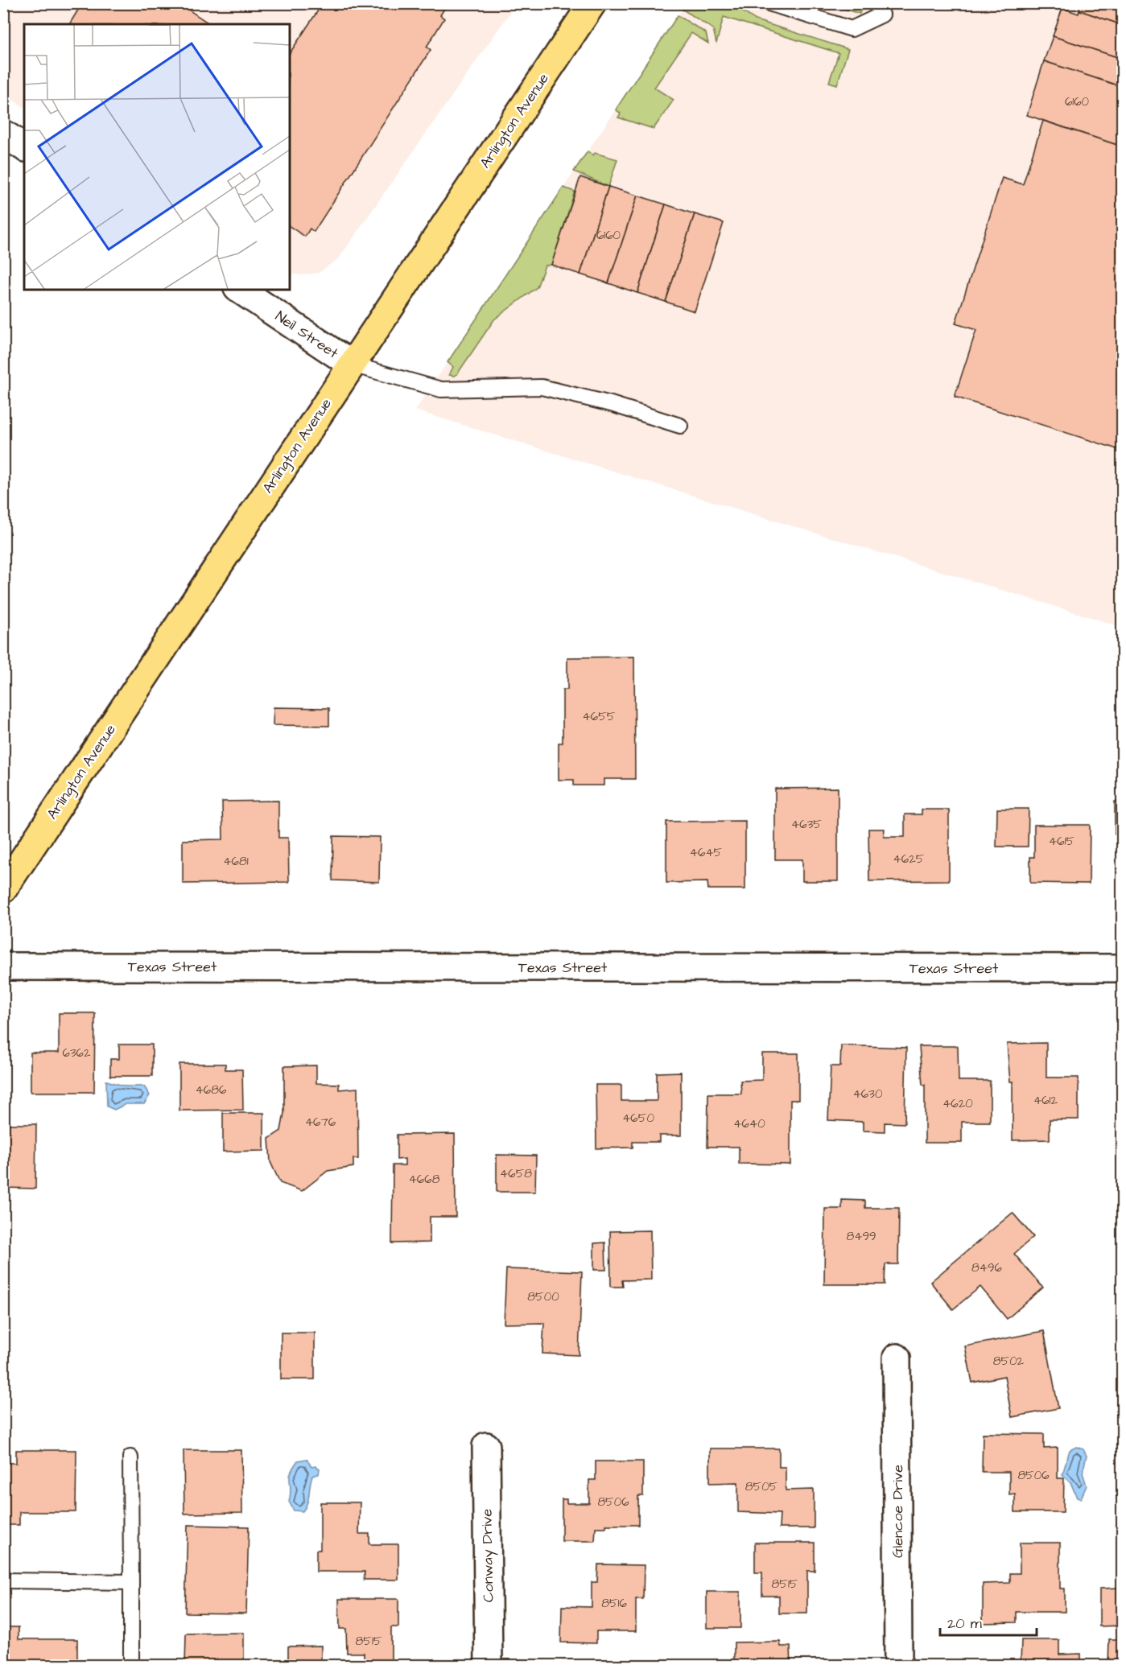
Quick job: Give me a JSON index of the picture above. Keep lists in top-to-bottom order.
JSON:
{
  "streets": {
    "main road": ["Arlington Avenue"],
    "street": [
      "Neil Street",
      "Texas Street",
      "Glencoe Drive",
      "Conway Drive"
    ]
  },
  "crossings": [
    ["Arlington Avenue", "Neil Street"]
  ],
  "house_numbers": [
    "6160",
    "6160",
    "4655",
    "4635",
    "4615",
    "4645",
    "4625",
    "4681",
    "6362",
    "4686",
    "4630",
    "4612",
    "4620",
    "4650",
    "4676",
    "4640",
    "4658",
    "4668",
    "8499",
    "8496",
    "8500",
    "8502",
    "8506",
    "8505",
    "8506",
    "8515",
    "8516",
    "8515"
  ],
  "scale_bar": "20 m"
}
